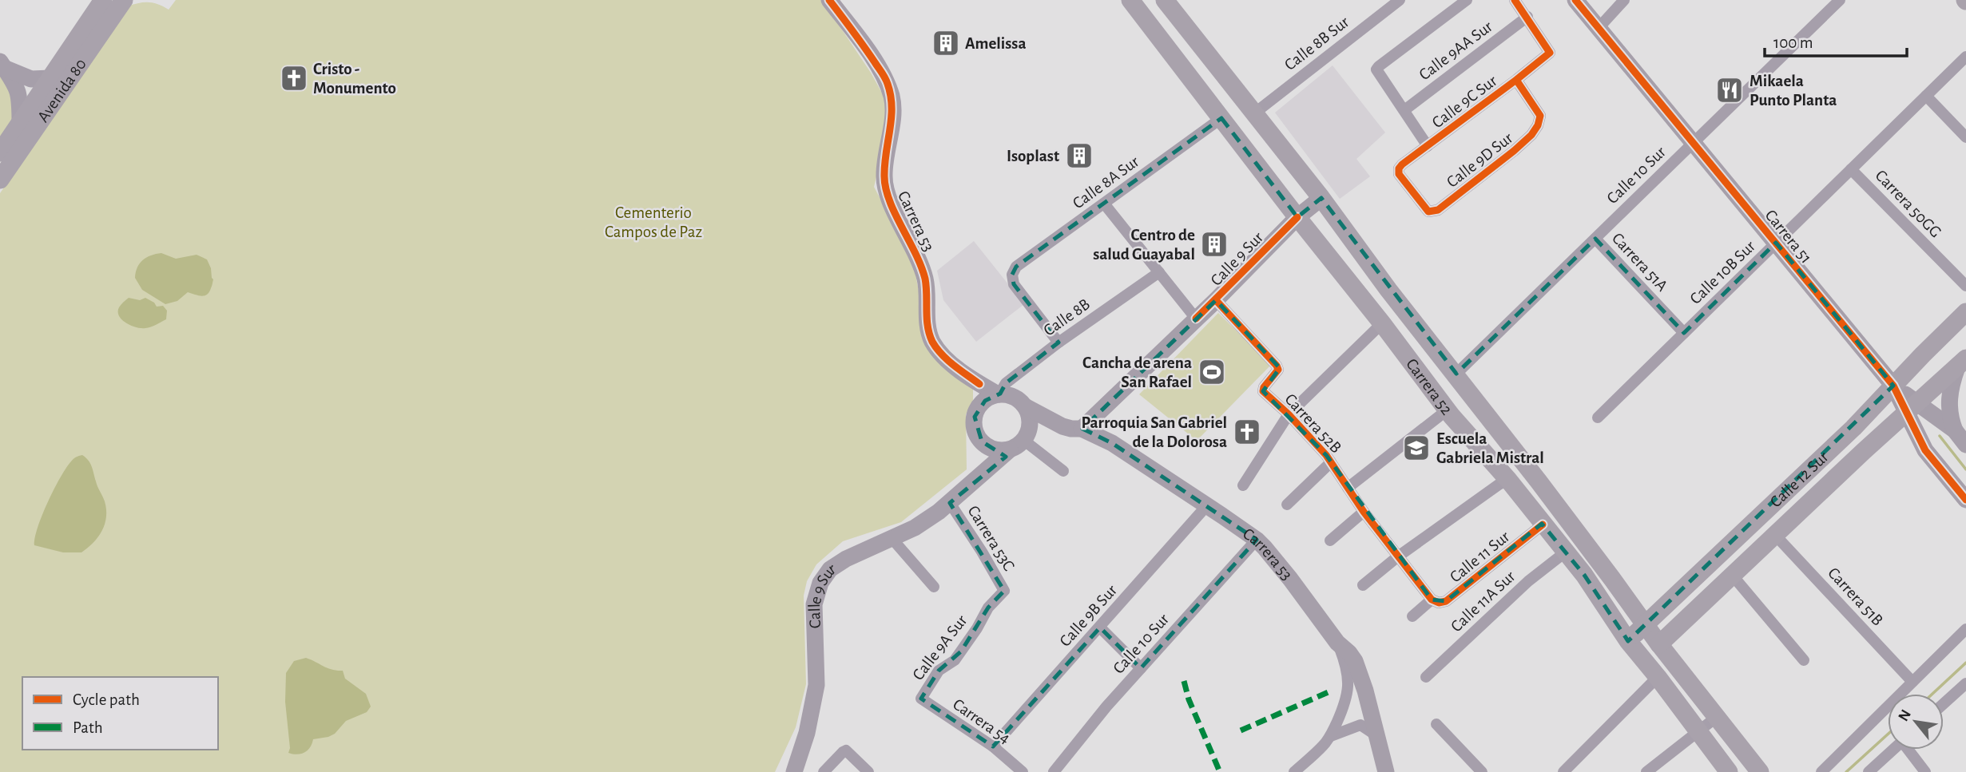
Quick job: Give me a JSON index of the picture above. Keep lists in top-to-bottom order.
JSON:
{
  "streets": {
    "main road": ["Avenida 80", "Carrera 52", "Calle 12 Sur"],
    "street": [
      "Calle 8B Sur",
      "Calle 9AA Sur",
      "Calle 9C Sur",
      "Calle 9D Sur",
      "Calle 10 Sur",
      "Calle 8A Sur",
      "Carrera 50GG",
      "Carrera 53",
      "Carrera 51",
      "Calle 9 Sur",
      "Carrera 51A",
      "Calle 10B Sur",
      "Calle 8B",
      "Carrera 52B",
      "Carrera 53C",
      "Calle 11 Sur",
      "Carrera 51B",
      "Calle 11A Sur",
      "Calle 9B Sur",
      "Calle 9A Sur",
      "Carrera 54"
    ]
  },
  "crossings": [
    ["Calle 8B Sur", "Carrera 52"],
    ["Calle 9AA Sur", "Calle 9C Sur"],
    ["Calle 9C Sur", "Calle 9D Sur"],
    ["Calle 10 Sur", "Carrera 53"],
    ["Calle 10 Sur", "Carrera 51"],
    ["Calle 10 Sur", "Carrera 51A"],
    ["Calle 10 Sur", "Carrera 52"],
    ["Calle 8A Sur", "Calle 8B"],
    ["Calle 8A Sur", "Carrera 52"],
    ["Carrera 50GG", "Calle 10B Sur"],
    ["Carrera 53", "Calle 9 Sur"],
    ["Carrera 53", "Calle 8B"],
    ["Carrera 53", "Calle 9B Sur"],
    ["Carrera 51", "Calle 10B Sur"],
    ["Carrera 51", "Calle 12 Sur"],
    ["Calle 9 Sur", "Calle 8B"],
    ["Calle 9 Sur", "Carrera 52"],
    ["Calle 9 Sur", "Carrera 52B"],
    ["Calle 9 Sur", "Carrera 53C"],
    ["Carrera 51A", "Calle 10B Sur"],
    ["Carrera 52", "Calle 12 Sur"],
    ["Carrera 52", "Calle 11 Sur"],
    ["Carrera 52", "Calle 11A Sur"],
    ["Carrera 52B", "Calle 11 Sur"],
    ["Calle 12 Sur", "Carrera 51B"],
    ["Carrera 53C", "Calle 9A Sur"],
    ["Calle 9B Sur", "Carrera 54"],
    ["Calle 9A Sur", "Carrera 54"]
  ],
  "parks": ["Cementerio Campos de Paz"],
  "places": {
    "building": ["Amelissa", "Isoplast", "Centro de salud Guayabal"],
    "church": ["Cristo - Monumento", "Parroquia San Gabriel de la Dolorosa"],
    "restaurant": ["Mikaela Punto Planta"],
    "sports": ["Cancha de arena San Rafael"],
    "school or university": ["Escuela Gabriela Mistral"]
  },
  "legend": ["Cycle path", "Path"],
  "scale_bar": "100 m",
  "north": "top left"
}
